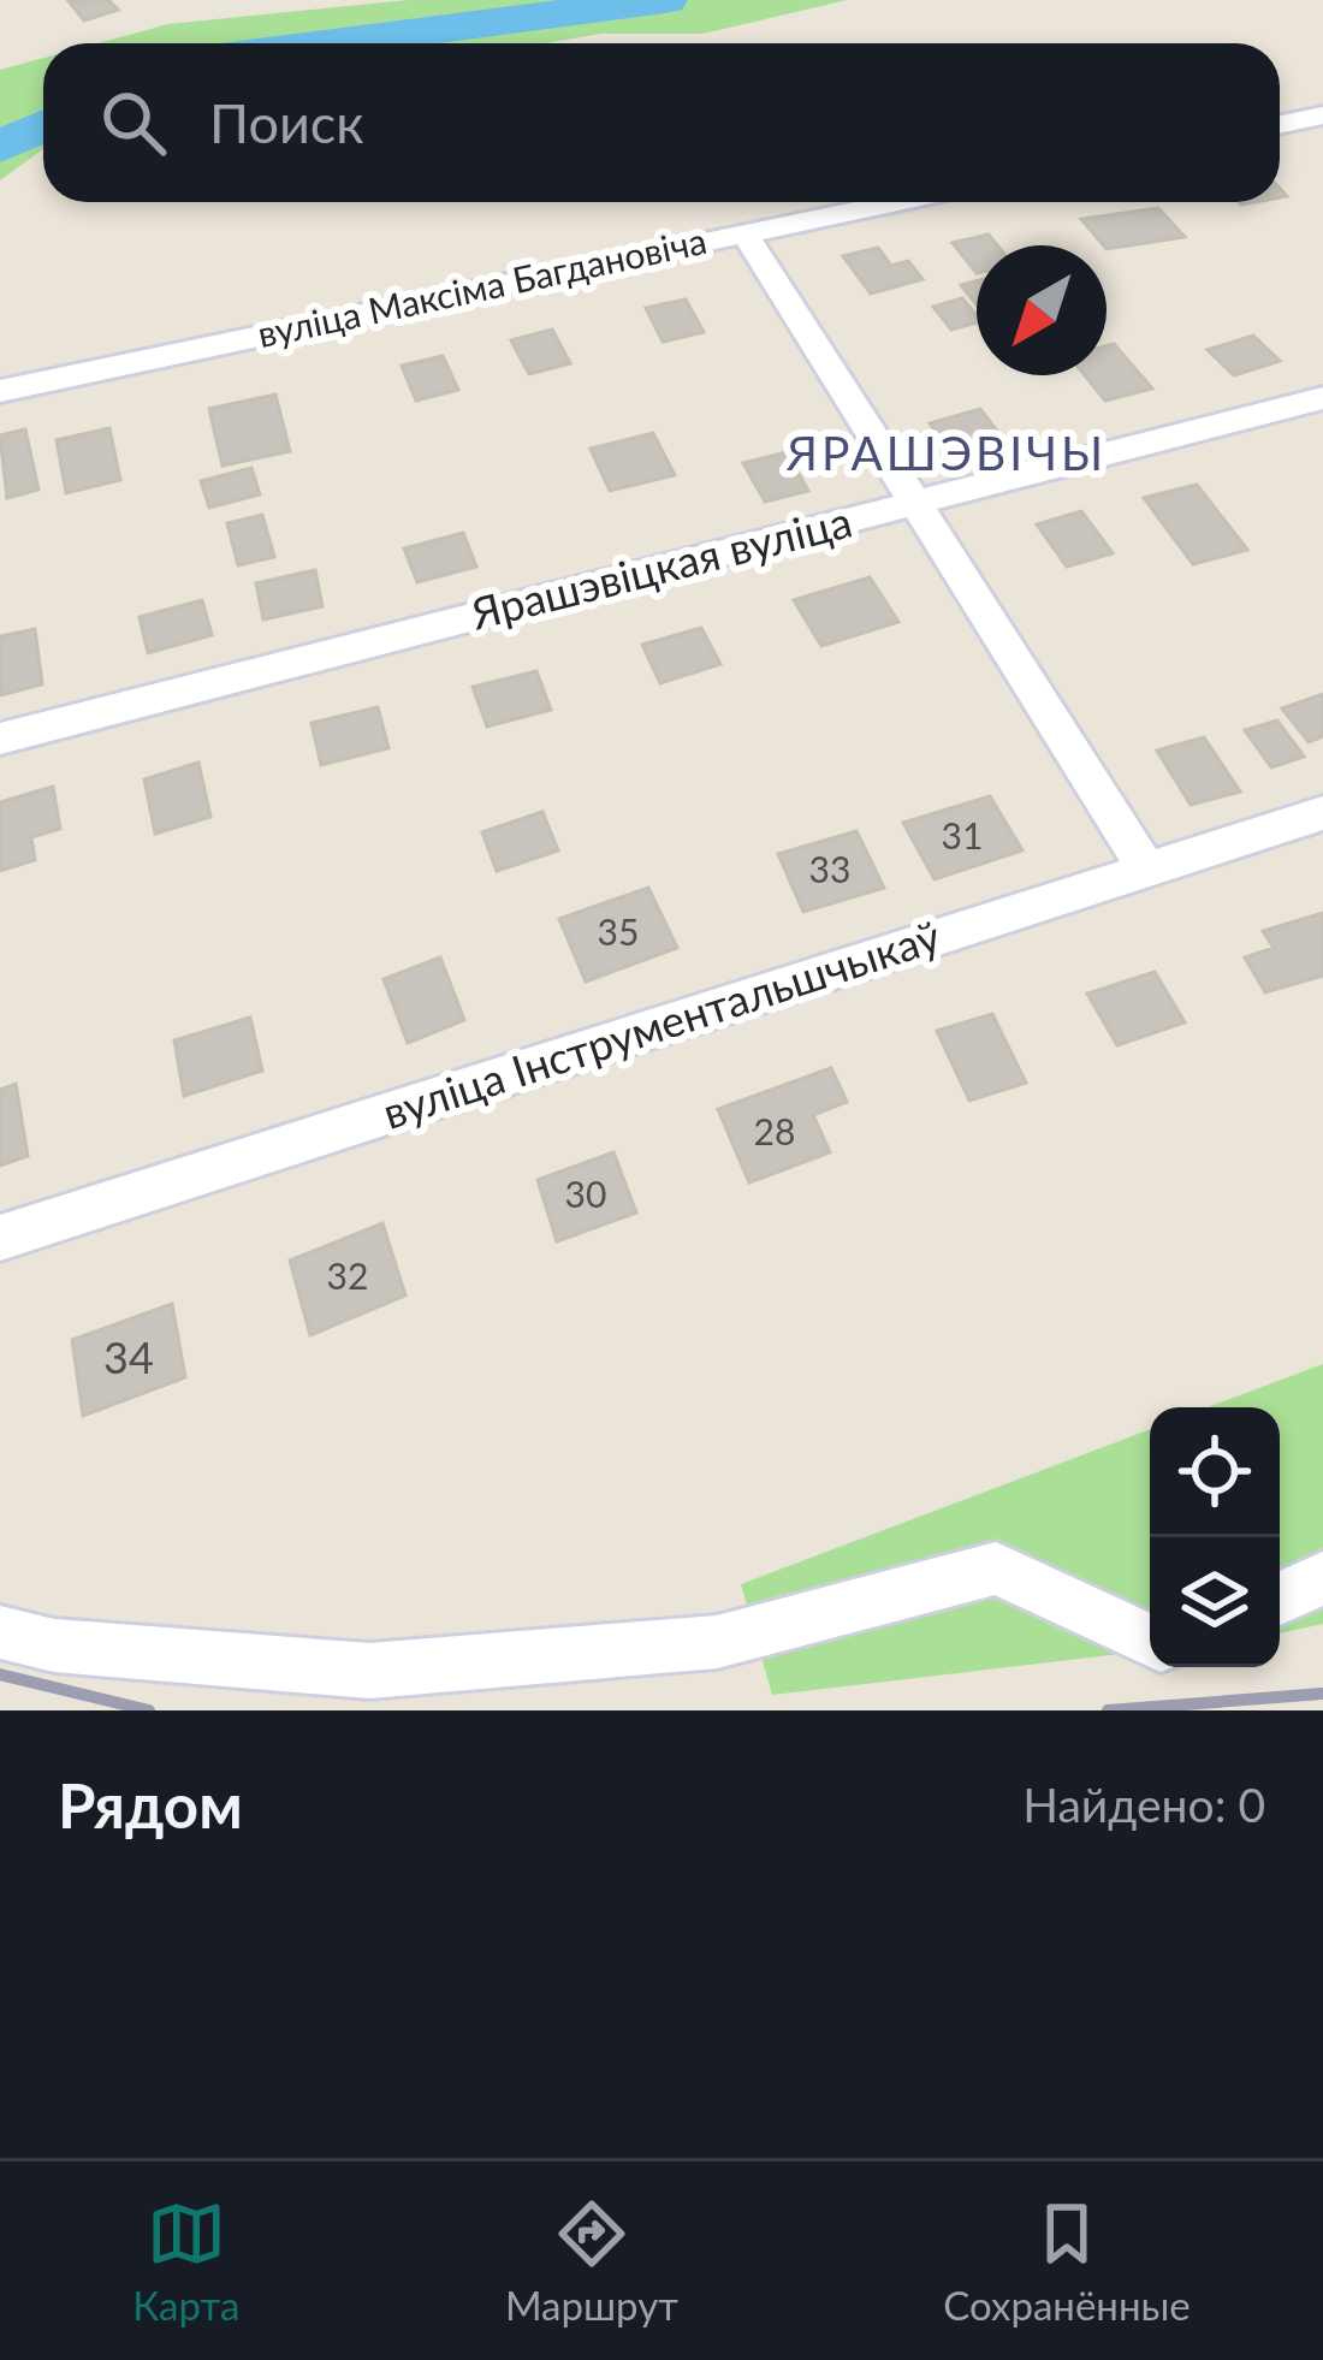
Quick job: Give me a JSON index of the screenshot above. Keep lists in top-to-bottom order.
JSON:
{
  "streets": {
    "street": ["вуліца Максіма Багдановіча", "Ярашэвіцкая вуліца", "вуліца Інструментальшчыкаў"]
  },
  "districts": ["ЯРАШЭВІЧЫ"],
  "house_numbers": [
    "31",
    "33",
    "35",
    "28",
    "30",
    "32",
    "34"
  ],
  "north": "bottom left",
  "page": {
    "search": "Поиск",
    "heading": ["Рядом", "Найдено: 0"],
    "nav": ["Карта", "Маршрут", "Сохранённые"]
  }
}
